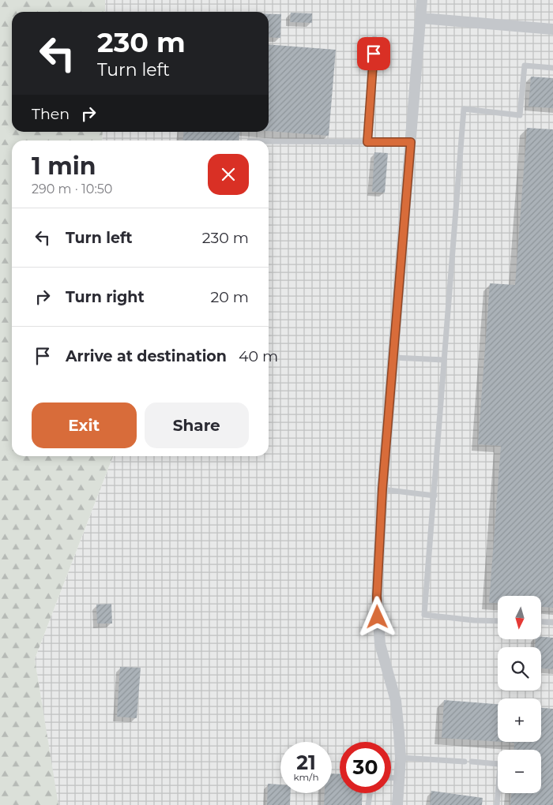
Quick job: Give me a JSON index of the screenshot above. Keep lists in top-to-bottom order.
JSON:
{
  "north": "bottom",
  "page": {
    "turn": ["230 m", "Turn left"],
    "then": "Then",
    "heading": ["1 min", "290 m · 10:50"],
    "list": [
      {
        "name": "Turn left",
        "value": "230 m"
      },
      {
        "name": "Turn right",
        "value": "20 m"
      },
      {
        "name": "Arrive at destination",
        "value": "40 m"
      }
    ],
    "buttons": ["Exit", "Share"],
    "map_buttons": ["+", "−"],
    "speed": "21 km/h",
    "limit": "30"
  }
}
